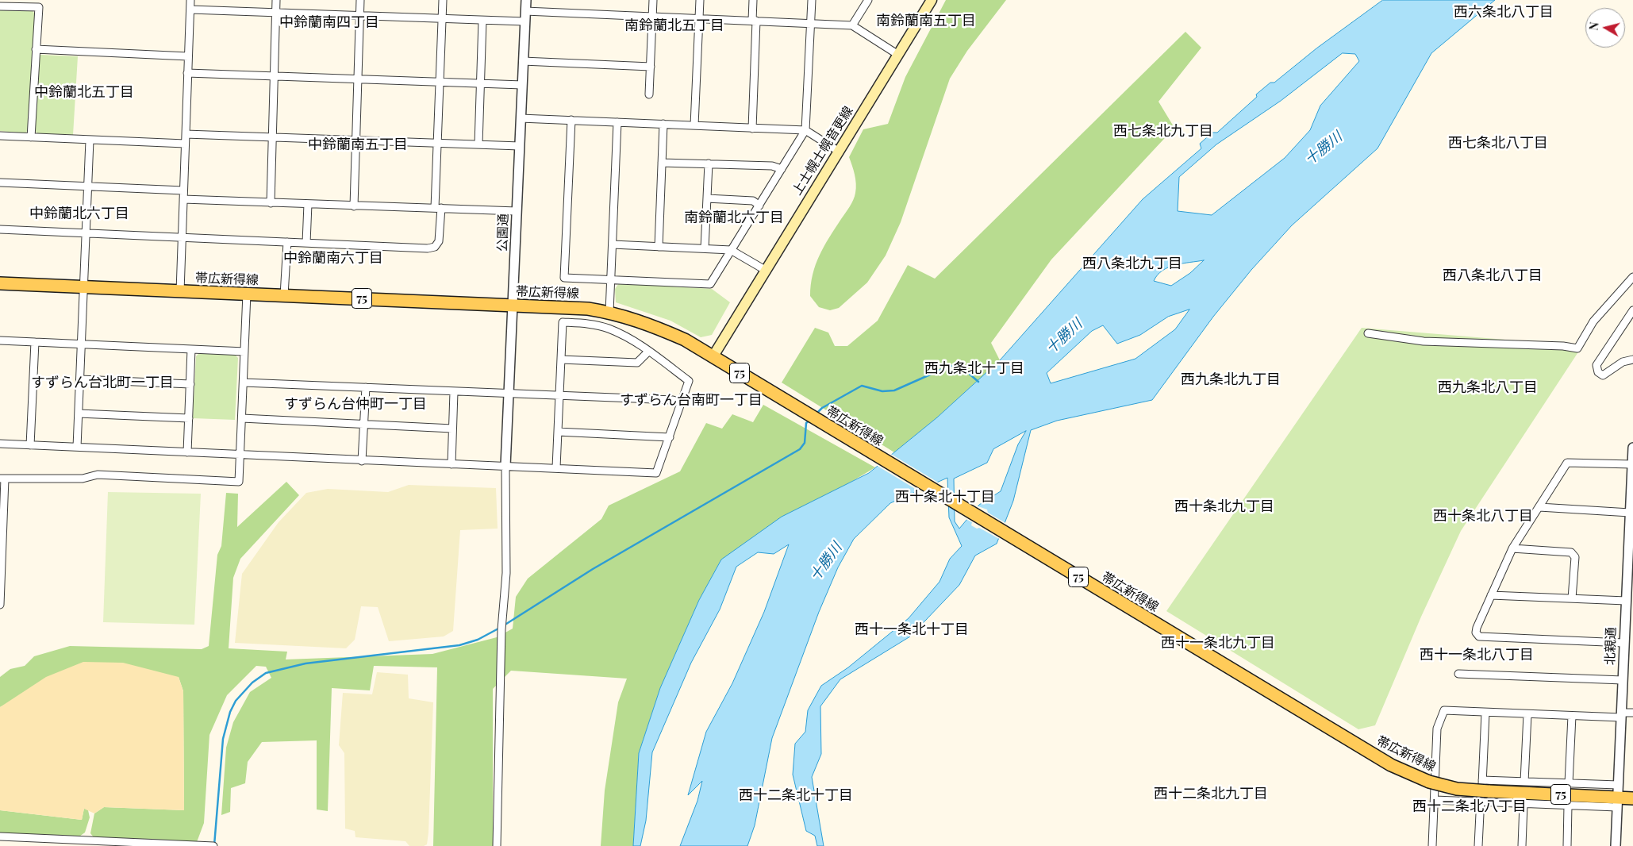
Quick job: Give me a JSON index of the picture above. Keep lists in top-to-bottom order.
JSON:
{
  "streets": {
    "main road": ["上士幌士幌音更線", "帯広新得線", "75"],
    "street": ["公園通", "北親通"]
  },
  "crossings": [
    ["上士幌士幌音更線", "帯広新得線"],
    ["公園通", "帯広新得線"],
    ["帯広新得線", "北親通"]
  ],
  "districts": [
    "西六条北八丁目",
    "南鈴蘭南五丁目",
    "中鈴蘭南四丁目",
    "南鈴蘭北五丁目",
    "中鈴蘭北五丁目",
    "西七条北九丁目",
    "西七条北八丁目",
    "中鈴蘭南五丁目",
    "中鈴蘭北六丁目",
    "南鈴蘭北六丁目",
    "中鈴蘭南六丁目",
    "西八条北九丁目",
    "西八条北八丁目",
    "西九条北十丁目",
    "西九条北九丁目",
    "すずらん台北町一丁目",
    "西九条北八丁目",
    "すずらん台南町一丁目",
    "すずらん台仲町一丁目",
    "西十条北十丁目",
    "西十条北九丁目",
    "西十条北八丁目",
    "西十一条北十丁目",
    "西十一条北九丁目",
    "西十一条北八丁目",
    "西十二条北九丁目",
    "西十二条北十丁目",
    "西十二条北八丁目"
  ],
  "water": ["十勝川"],
  "north": "left"
}
